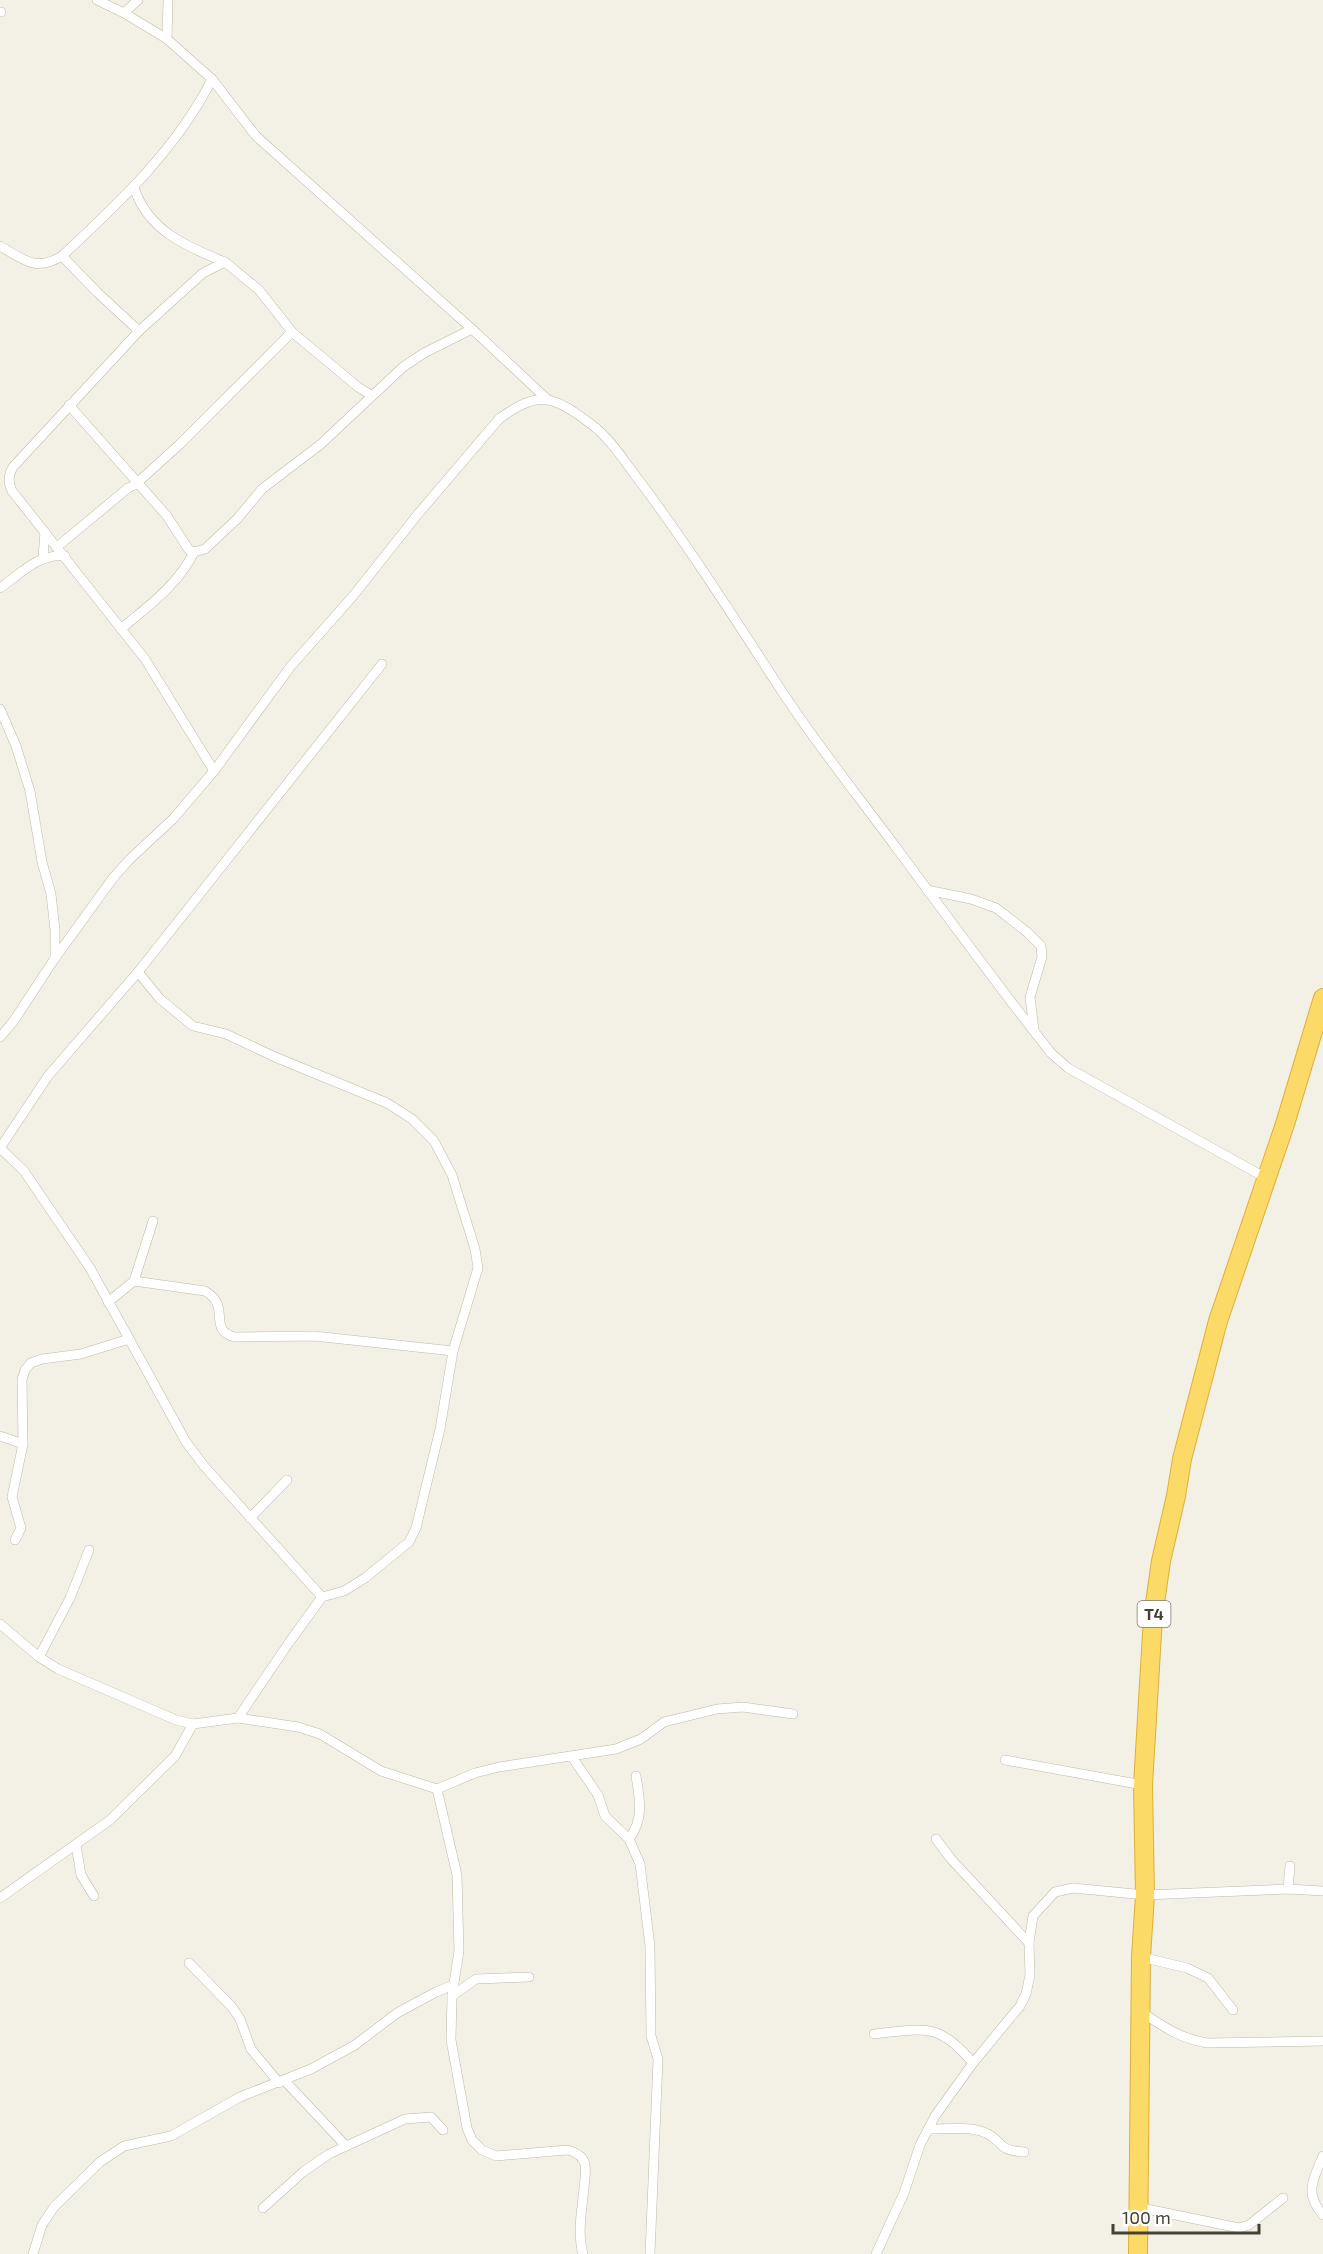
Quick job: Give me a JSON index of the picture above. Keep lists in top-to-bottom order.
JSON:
{
  "streets": {
    "highway": ["T4"]
  },
  "scale_bar": "100 m"
}
